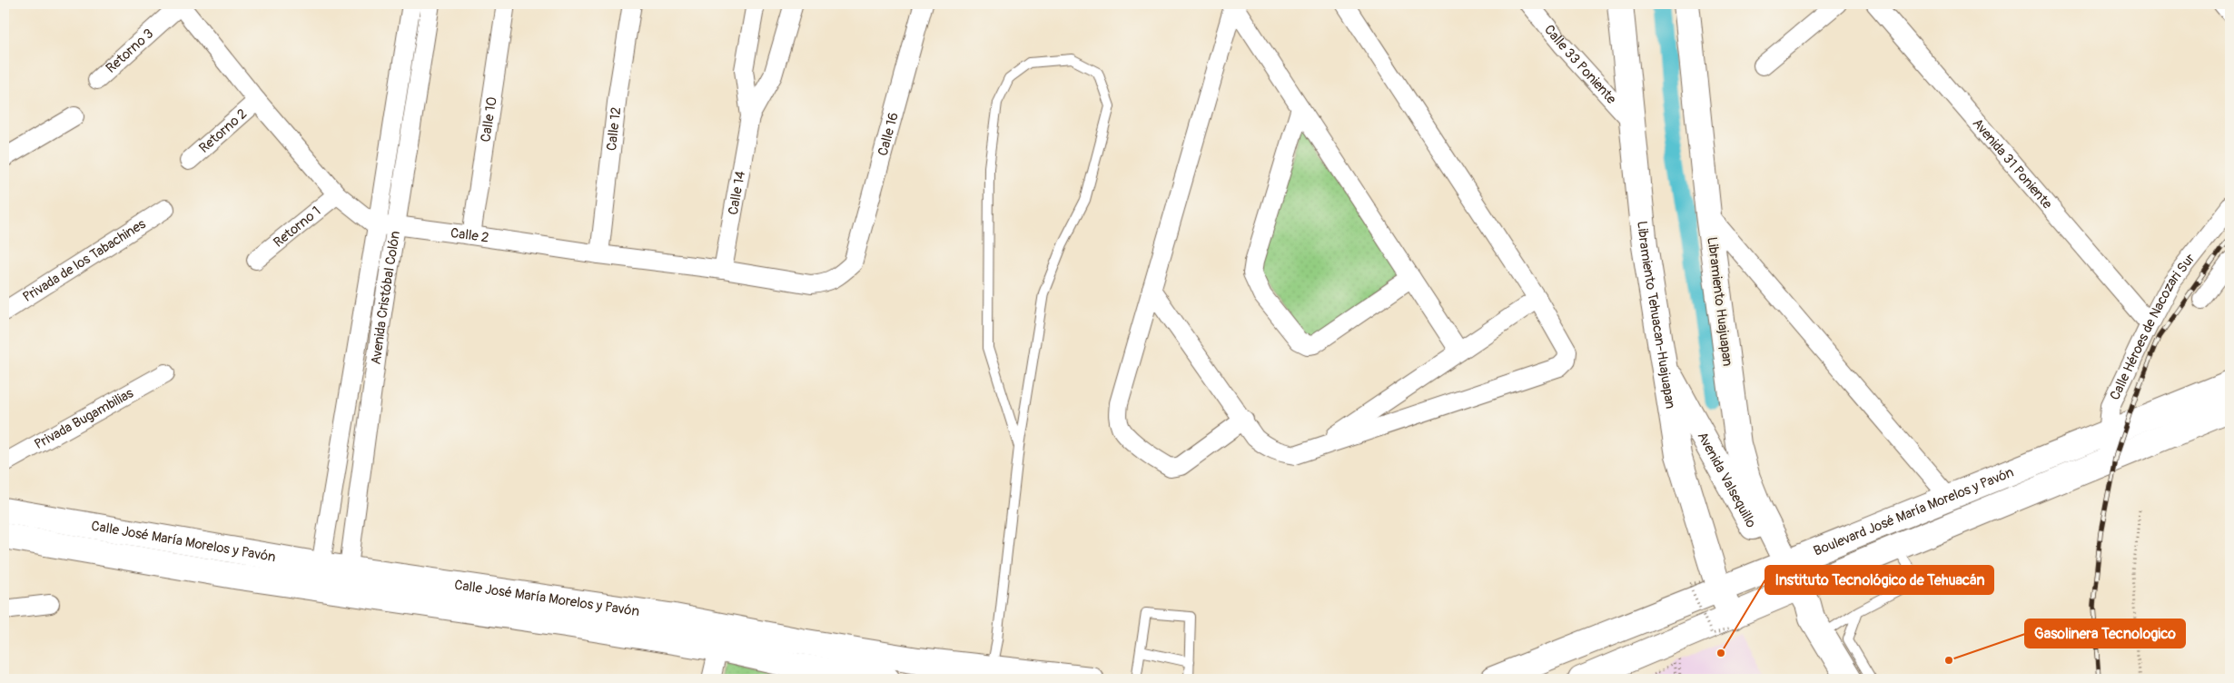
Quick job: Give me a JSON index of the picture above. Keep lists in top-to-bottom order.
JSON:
{
  "streets": {
    "main road": [
      "Libramiento Huajuapan",
      "Libramiento Tehuacan-Huajuapan",
      "Avenida Valsequillo",
      "Boulevard José María Morelos y Pavón",
      "Calle José María Morelos y Pavón"
    ],
    "street": [
      "Retorno 3",
      "Calle 33 Poniente",
      "Calle 10",
      "Calle 12",
      "Retorno 2",
      "Calle 16",
      "Avenida 31 Poniente",
      "Calle 14",
      "Retorno 1",
      "Calle 2",
      "Privada de los Tabachines",
      "Avenida Cristóbal Colón",
      "Calle Héroes de Nacozari Sur",
      "Privada Bugambilias"
    ]
  },
  "crossings": [
    ["Calle 33 Poniente", "Libramiento Tehuacan-Huajuapan"],
    ["Calle 10", "Calle 2"],
    ["Calle 12", "Calle 2"],
    ["Calle 16", "Calle 2"],
    ["Avenida 31 Poniente", "Calle Héroes de Nacozari Sur"],
    ["Calle 14", "Calle 2"],
    ["Calle 2", "Avenida Cristóbal Colón"],
    ["Avenida Cristóbal Colón", "Calle José María Morelos y Pavón"],
    ["Libramiento Huajuapan", "Avenida Valsequillo"],
    ["Libramiento Huajuapan", "Boulevard José María Morelos y Pavón"],
    ["Libramiento Tehuacan-Huajuapan", "Avenida Valsequillo"],
    ["Libramiento Tehuacan-Huajuapan", "Boulevard José María Morelos y Pavón"],
    ["Calle Héroes de Nacozari Sur", "Boulevard José María Morelos y Pavón"],
    ["Avenida Valsequillo", "Boulevard José María Morelos y Pavón"]
  ],
  "places": ["Instituto Tecnológico de Tehuacán", "Gasolinera Tecnologico"]
}
